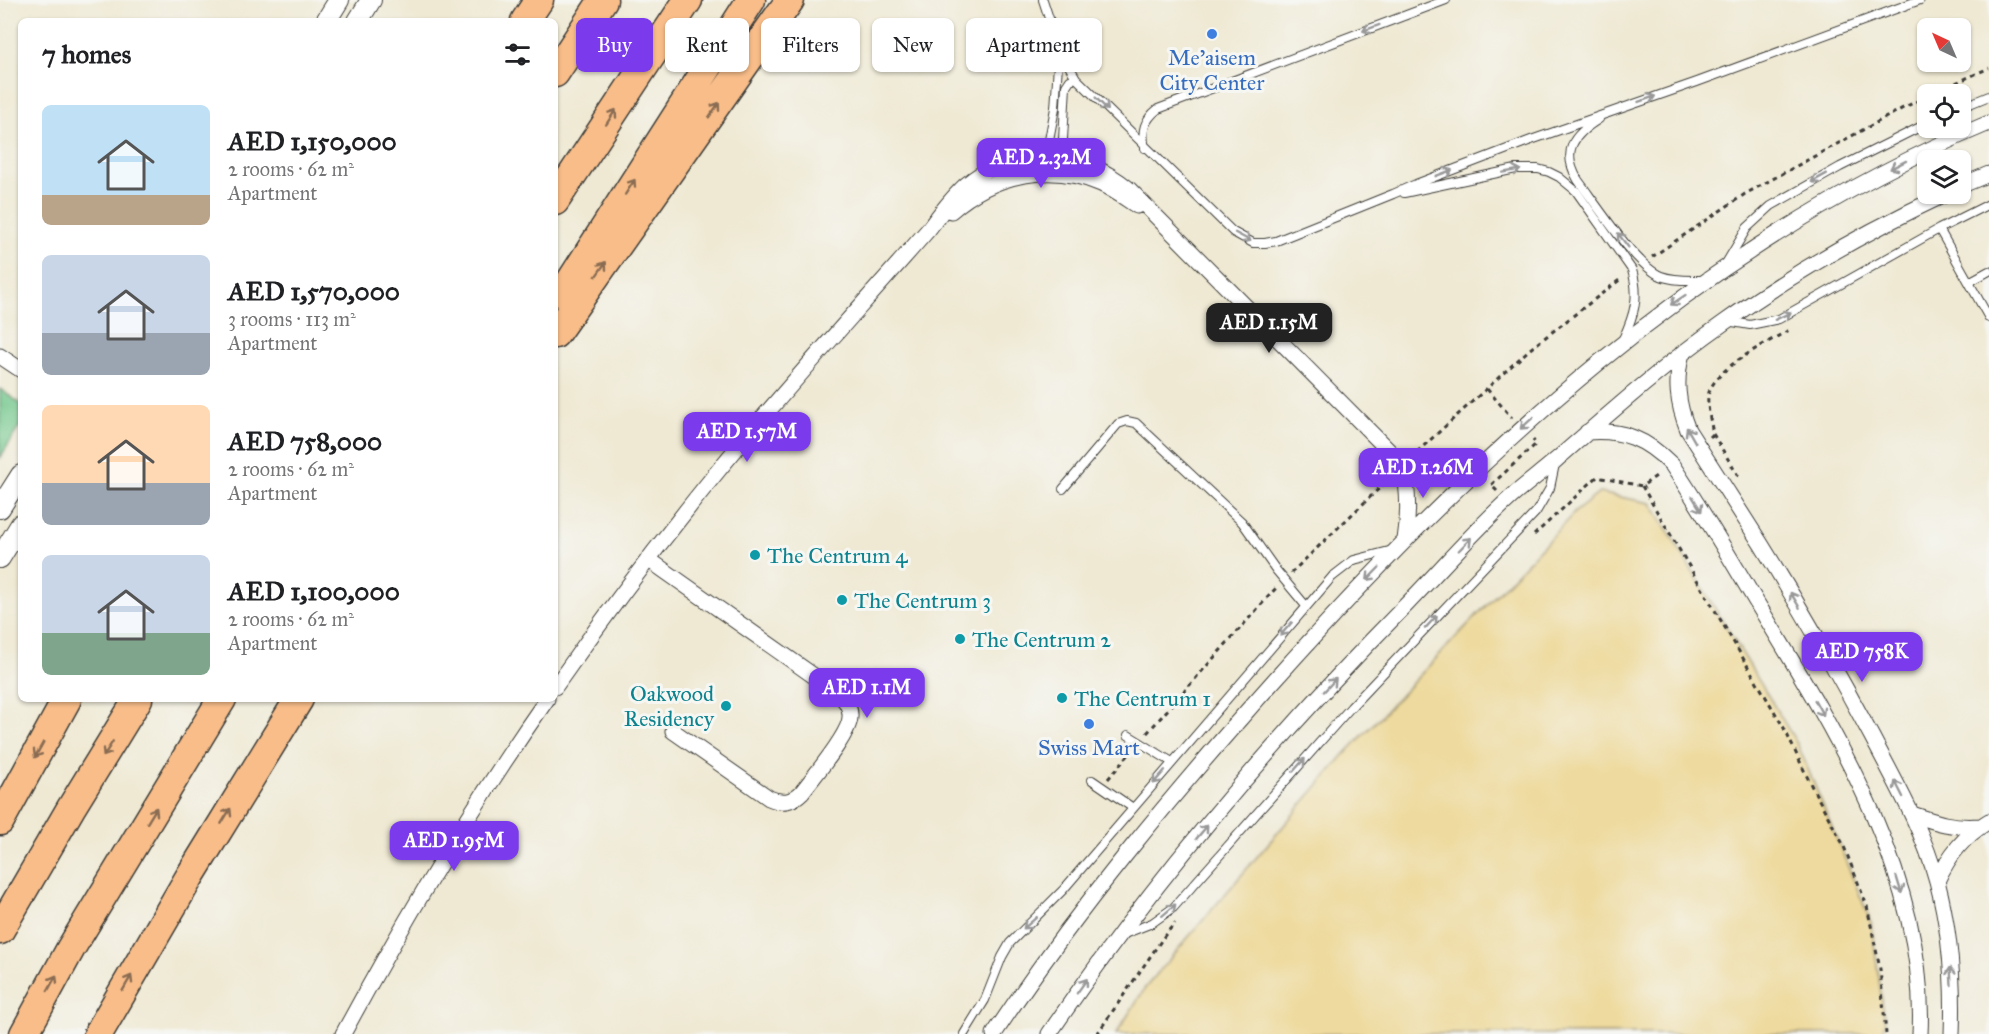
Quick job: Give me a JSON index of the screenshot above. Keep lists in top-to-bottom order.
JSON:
{
  "places": [
    "Me'aisem City Center",
    "The Centrum 4",
    "The Centrum 3",
    "The Centrum 2",
    "The Centrum 1",
    "Oakwood Residency",
    "Swiss Mart"
  ],
  "north": "top left",
  "page": {
    "chip": [
      "Buy",
      "Rent",
      "Filters",
      "New",
      "Apartment"
    ],
    "heading": "7 homes",
    "list": [
      {
        "name": "AED 1,150,000",
        "note": "2 rooms · 62 m² · Apartment"
      },
      {
        "name": "AED 1,570,000",
        "note": "3 rooms · 113 m² · Apartment"
      },
      {
        "name": "AED 758,000",
        "note": "2 rooms · 62 m² · Apartment"
      },
      {
        "name": "AED 1,100,000",
        "note": "2 rooms · 62 m² · Apartment"
      }
    ],
    "price": [
      "AED 2.32M",
      "AED 1.15M",
      "AED 1.57M",
      "AED 1.26M",
      "AED 758K",
      "AED 1.1M",
      "AED 1.95M"
    ]
  }
}
